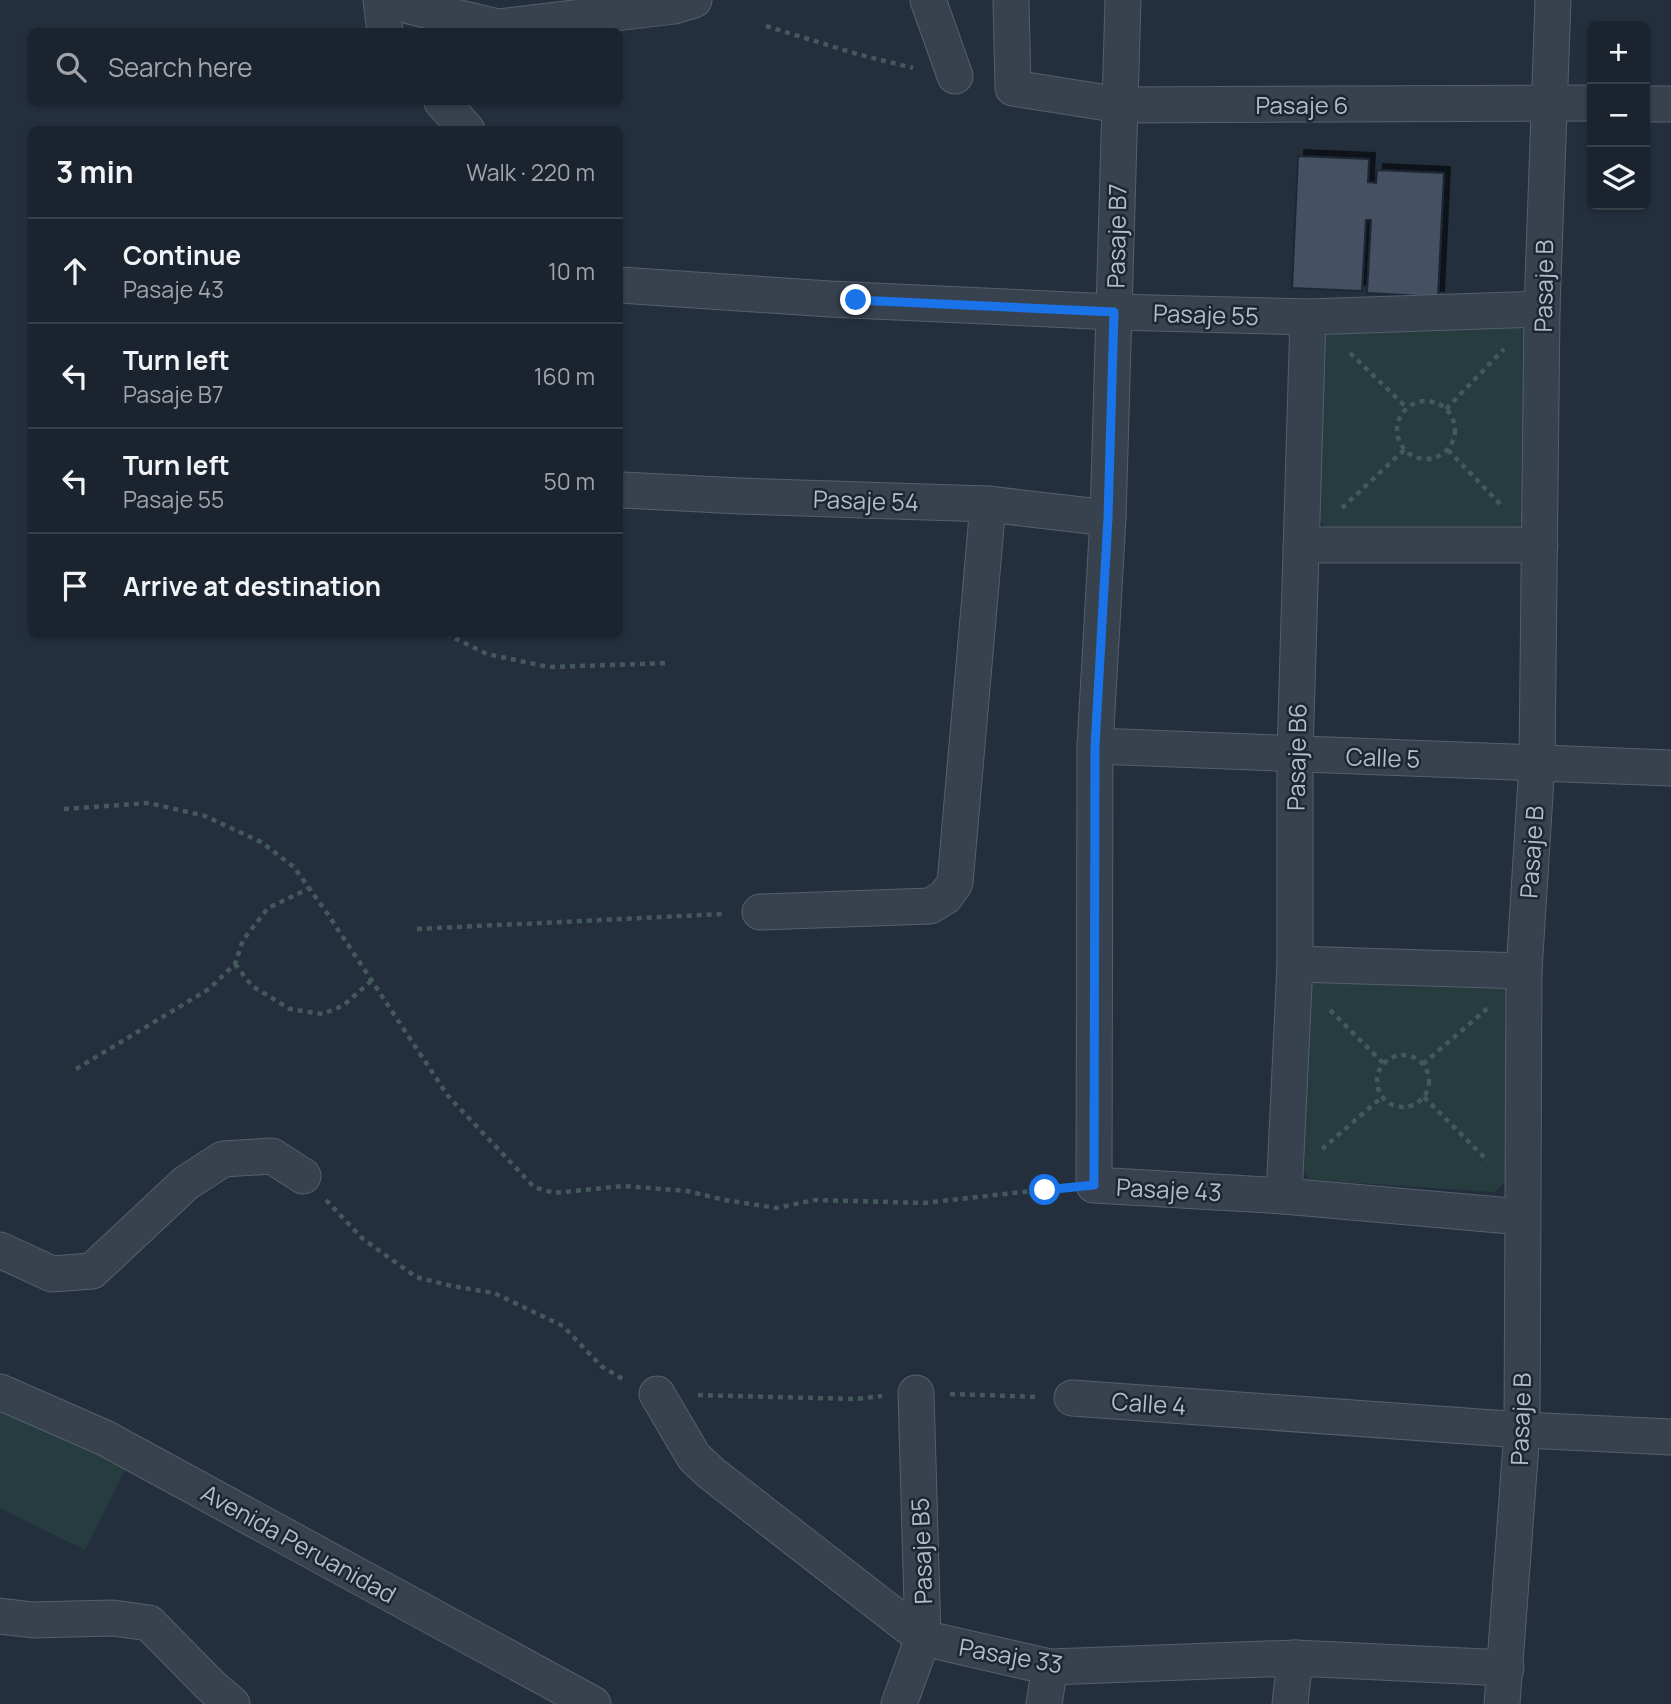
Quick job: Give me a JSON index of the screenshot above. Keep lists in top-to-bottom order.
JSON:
{
  "streets": {
    "street": [
      "Pasaje 6",
      "Pasaje B7",
      "Pasaje B",
      "Pasaje 55",
      "Pasaje 54",
      "Pasaje B6",
      "Calle 5",
      "Pasaje 43",
      "Calle 4",
      "Avenida Peruanidad",
      "Pasaje B5",
      "Pasaje 33"
    ]
  },
  "crossings": [
    ["Pasaje 6", "Pasaje B7"],
    ["Pasaje 6", "Pasaje B"],
    ["Pasaje B7", "Pasaje 55"],
    ["Pasaje B7", "Pasaje 54"],
    ["Pasaje B7", "Calle 5"],
    ["Pasaje B7", "Pasaje 43"],
    ["Pasaje B", "Pasaje 55"],
    ["Pasaje B", "Calle 5"],
    ["Pasaje B", "Pasaje 43"],
    ["Pasaje B", "Calle 4"],
    ["Pasaje B", "Pasaje 33"],
    ["Pasaje 55", "Pasaje B6"],
    ["Pasaje B6", "Calle 5"],
    ["Pasaje B6", "Pasaje 43"],
    ["Pasaje B5", "Pasaje 33"]
  ],
  "page": {
    "map_buttons": ["+", "−"],
    "search": "Search here",
    "heading": ["3 min", "Walk · 220 m"],
    "list": [
      ["Continue", "Pasaje 43", "10 m"],
      ["Turn left", "Pasaje B7", "160 m"],
      ["Turn left", "Pasaje 55", "50 m"],
      "Arrive at destination"
    ]
  }
}
